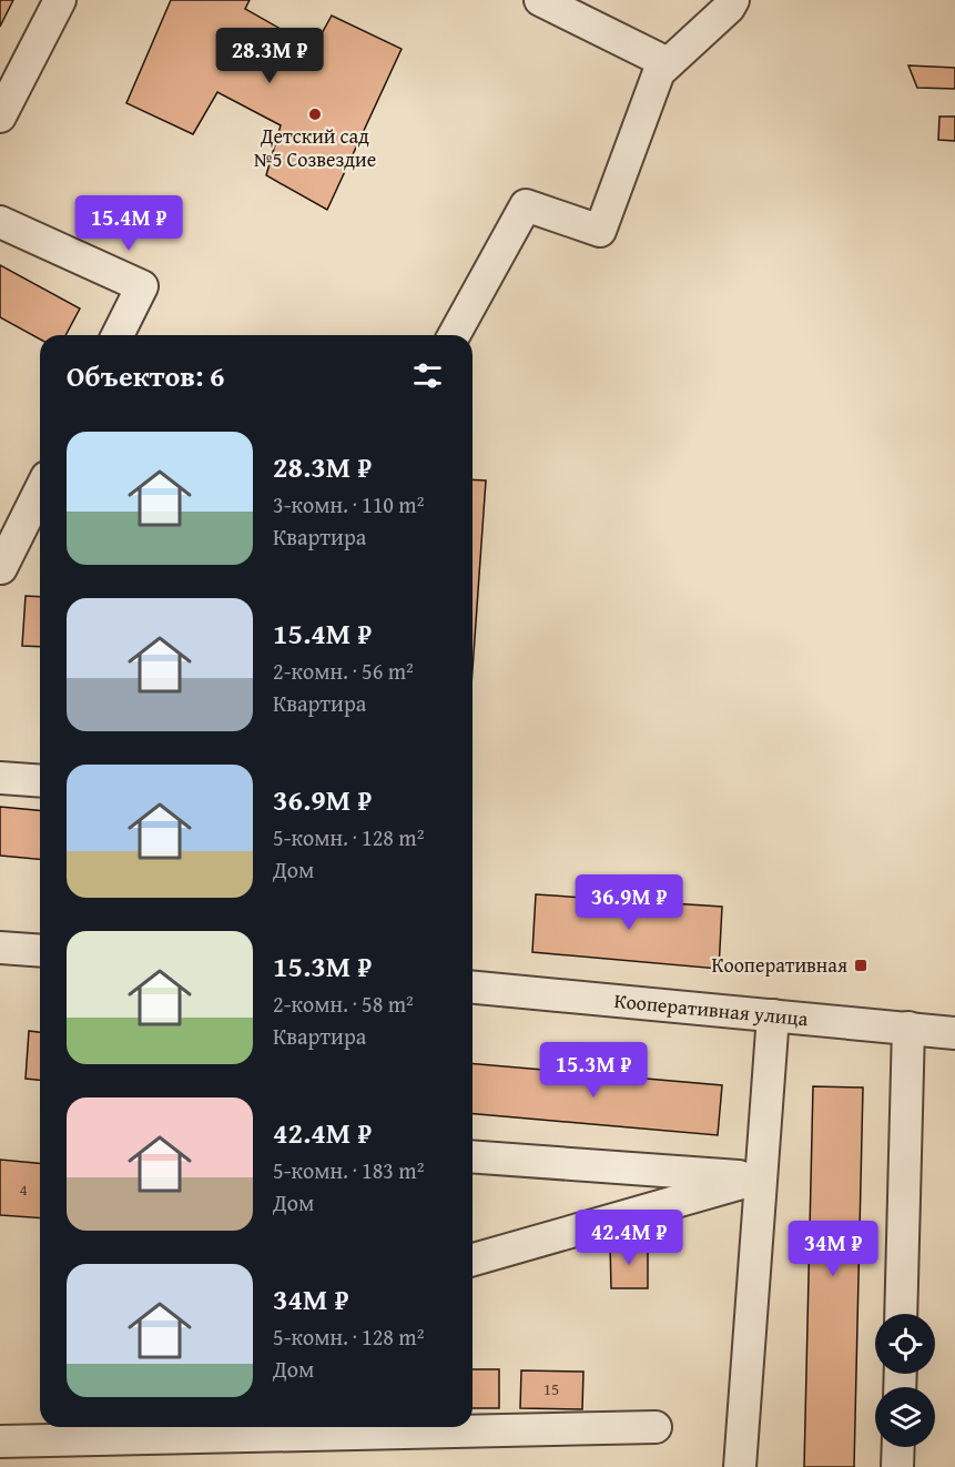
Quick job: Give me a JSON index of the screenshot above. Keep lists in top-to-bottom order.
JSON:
{
  "streets": {
    "street": ["Кооперативная улица"]
  },
  "places": {
    "other": ["Детский сад №5 Созвездие"],
    "transit": ["Кооперативная"]
  },
  "house_numbers": ["4", "15"],
  "page": {
    "price": [
      "28.3M ₽",
      "15.4M ₽",
      "36.9M ₽",
      "15.3M ₽",
      "42.4M ₽",
      "34M ₽"
    ],
    "heading": "Объектов: 6",
    "list": [
      {
        "name": "28.3M ₽",
        "note": "3-комн. · 110 m² · Квартира"
      },
      {
        "name": "15.4M ₽",
        "note": "2-комн. · 56 m² · Квартира"
      },
      {
        "name": "36.9M ₽",
        "note": "5-комн. · 128 m² · Дом"
      },
      {
        "name": "15.3M ₽",
        "note": "2-комн. · 58 m² · Квартира"
      },
      {
        "name": "42.4M ₽",
        "note": "5-комн. · 183 m² · Дом"
      },
      {
        "name": "34M ₽",
        "note": "5-комн. · 128 m² · Дом"
      }
    ]
  }
}
